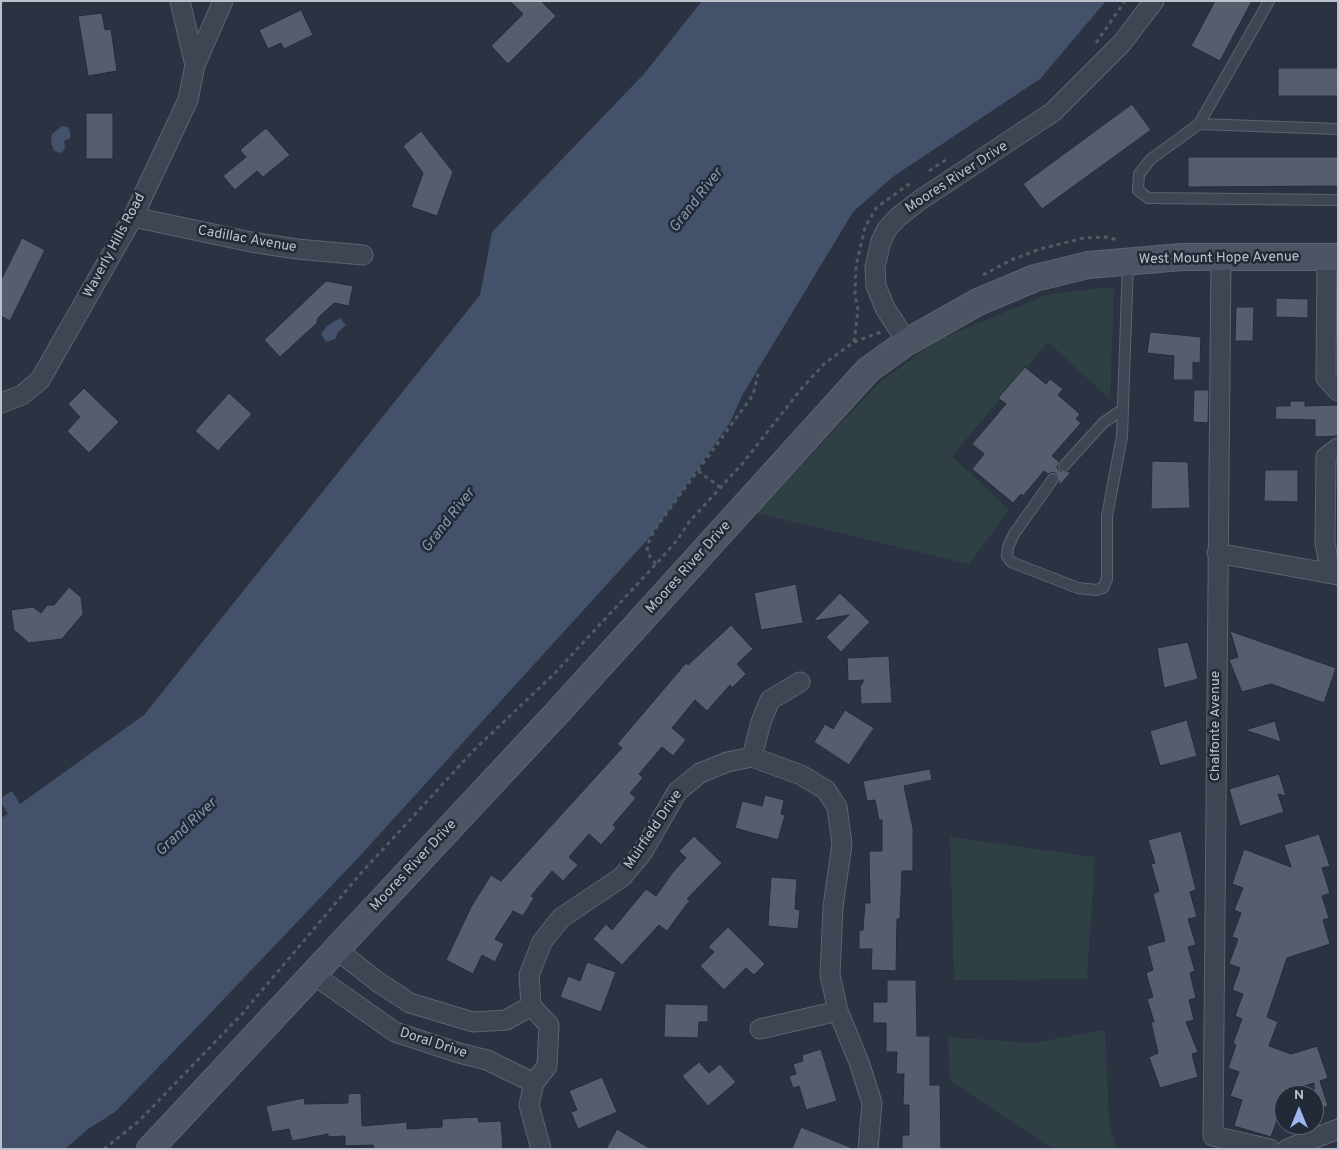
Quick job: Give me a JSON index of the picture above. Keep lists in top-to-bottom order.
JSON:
{
  "streets": {
    "street": [
      "Moores River Drive",
      "Cadillac Avenue",
      "Waverly Hills Road",
      "West Mount Hope Avenue",
      "Chalfonte Avenue",
      "Muirfield Drive",
      "Doral Drive"
    ]
  },
  "crossings": [
    ["Moores River Drive", "West Mount Hope Avenue"],
    ["Moores River Drive", "Doral Drive"],
    ["Cadillac Avenue", "Waverly Hills Road"],
    ["West Mount Hope Avenue", "Chalfonte Avenue"]
  ],
  "water": ["Grand River"],
  "north": "top"
}
